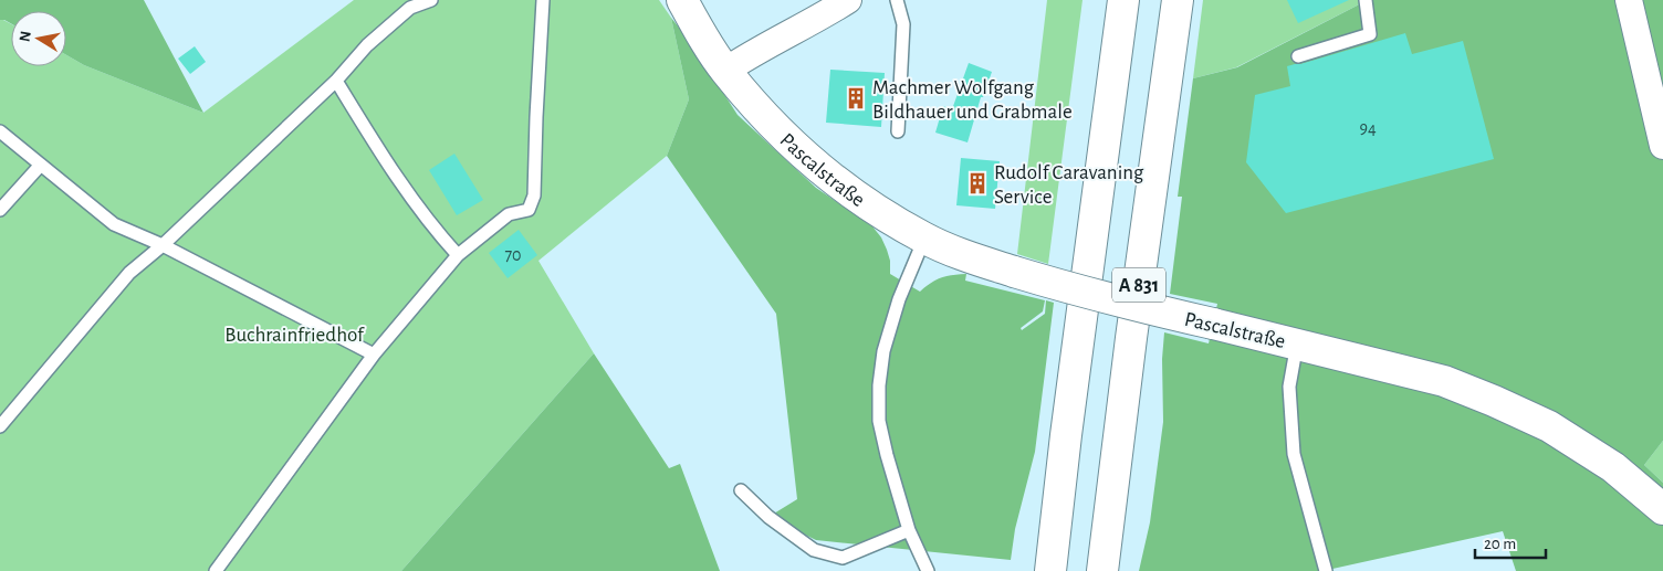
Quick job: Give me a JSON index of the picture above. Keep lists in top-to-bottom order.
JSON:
{
  "streets": {
    "main road": ["Pascalstraße", "A 831"]
  },
  "parks": ["Buchrainfriedhof"],
  "places": {
    "building": ["Machmer Wolfgang Bildhauer und Grabmale", "Rudolf Caravaning Service"]
  },
  "house_numbers": ["94", "70"],
  "scale_bar": "20 m",
  "north": "left"
}
